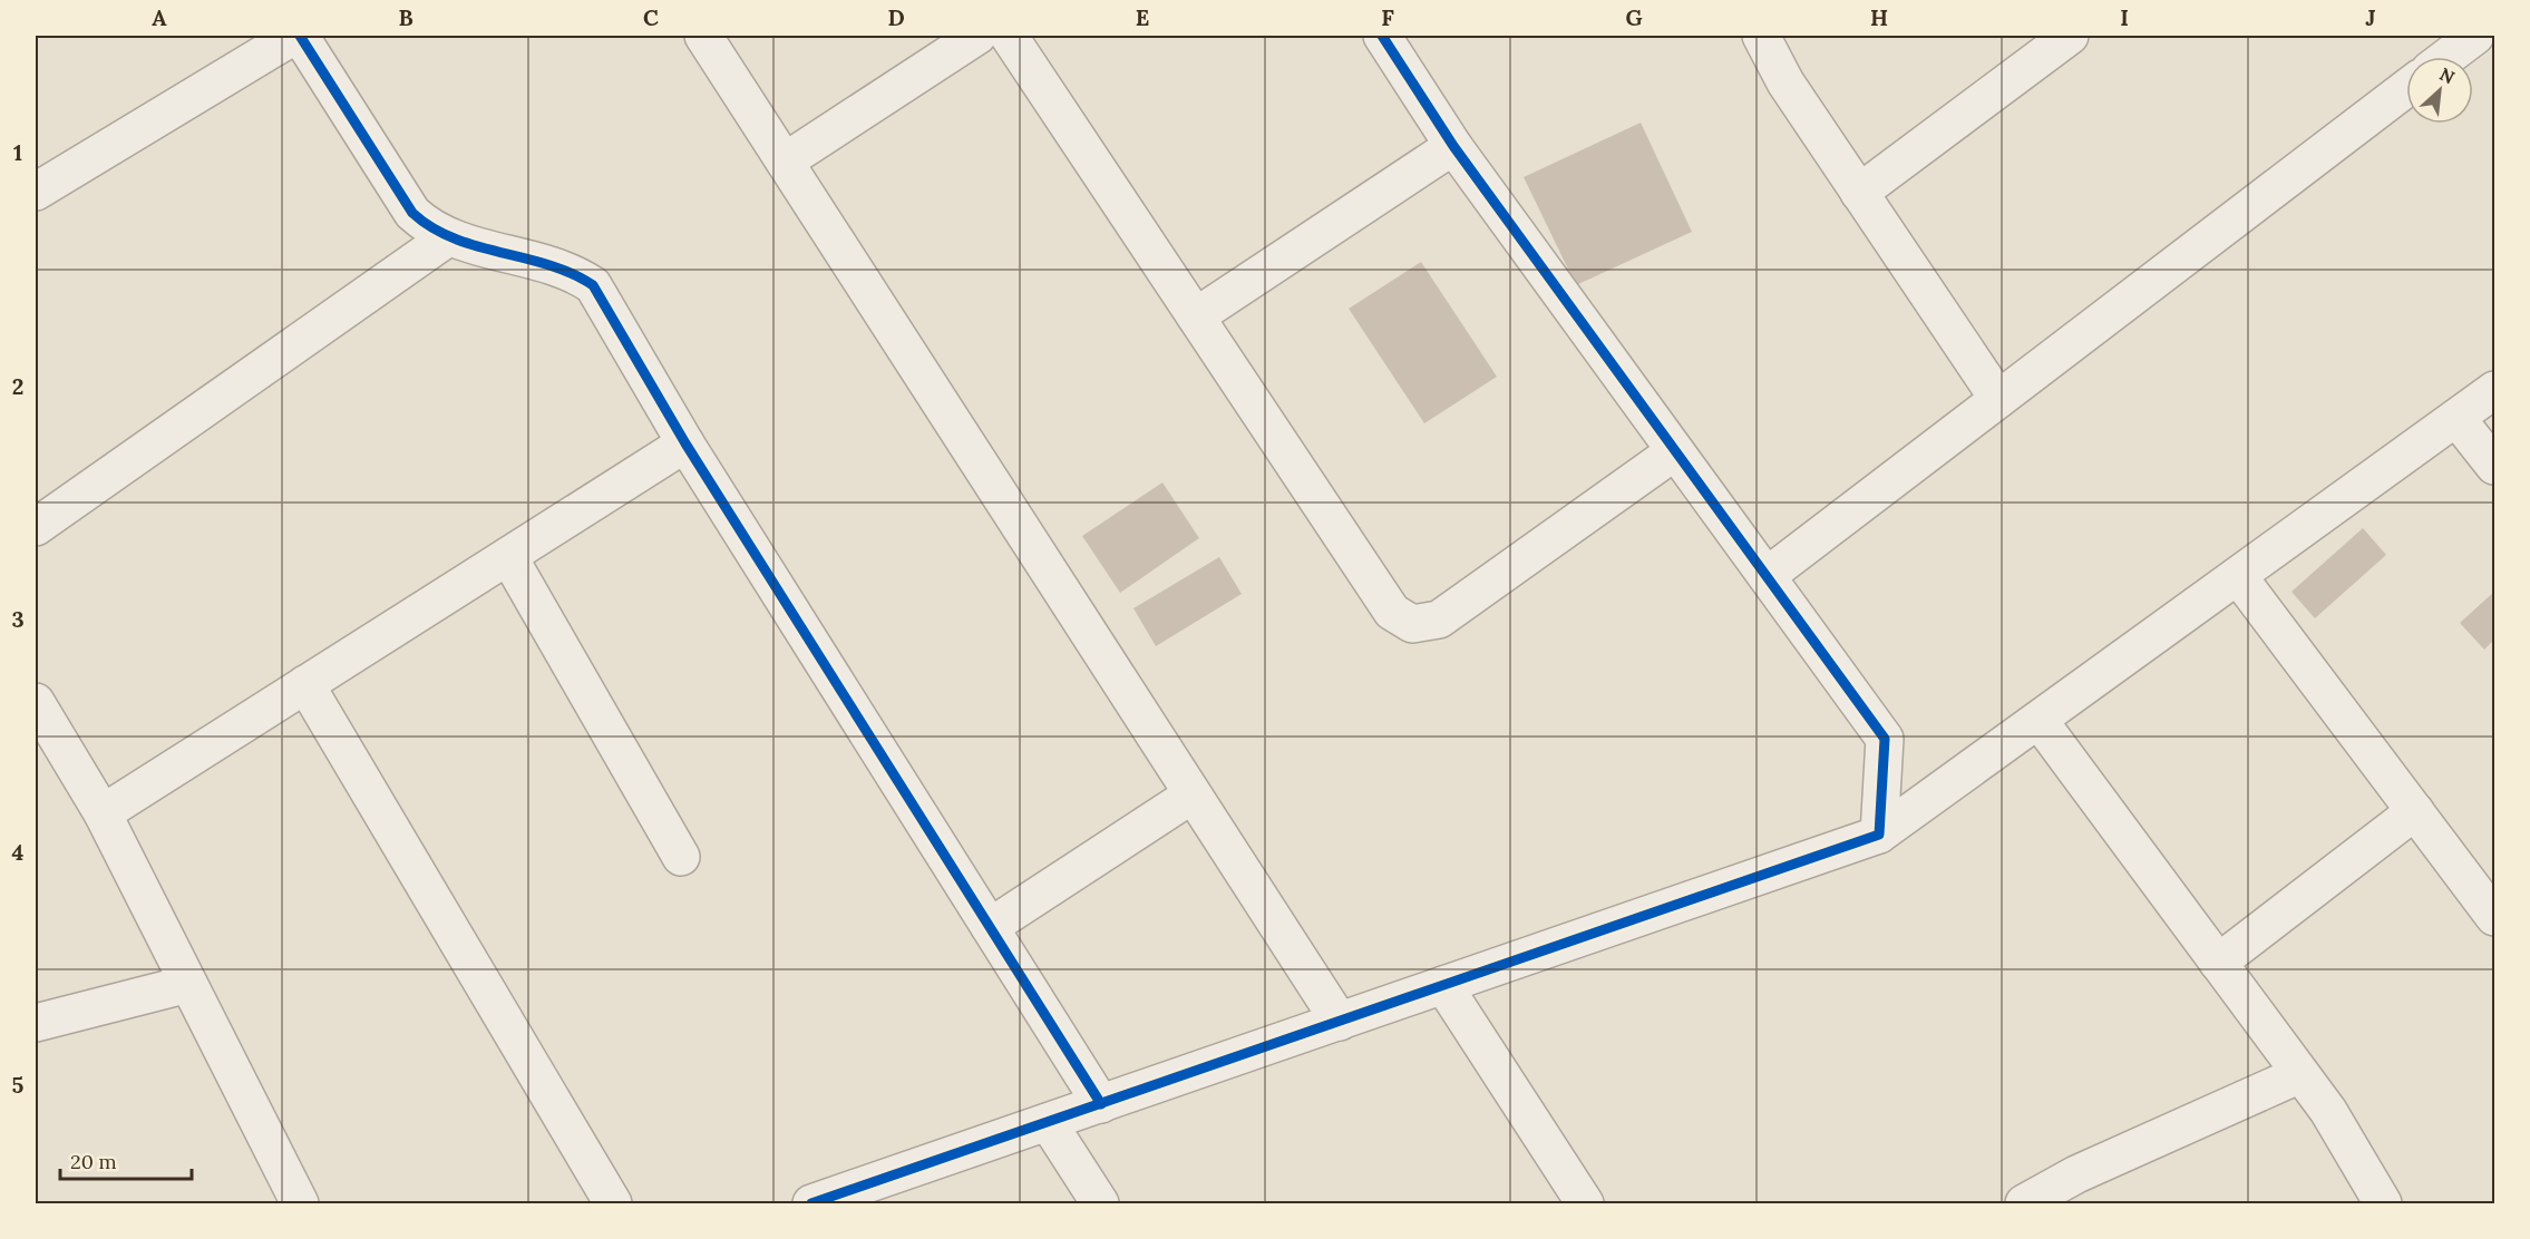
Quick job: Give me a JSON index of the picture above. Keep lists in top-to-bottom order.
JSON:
{
  "scale_bar": "20 m",
  "north": "top right",
  "grid": {
    "columns": [
      "A",
      "B",
      "C",
      "D",
      "E",
      "F",
      "G",
      "H",
      "I",
      "J"
    ],
    "rows": [
      "1",
      "2",
      "3",
      "4",
      "5"
    ]
  }
}
